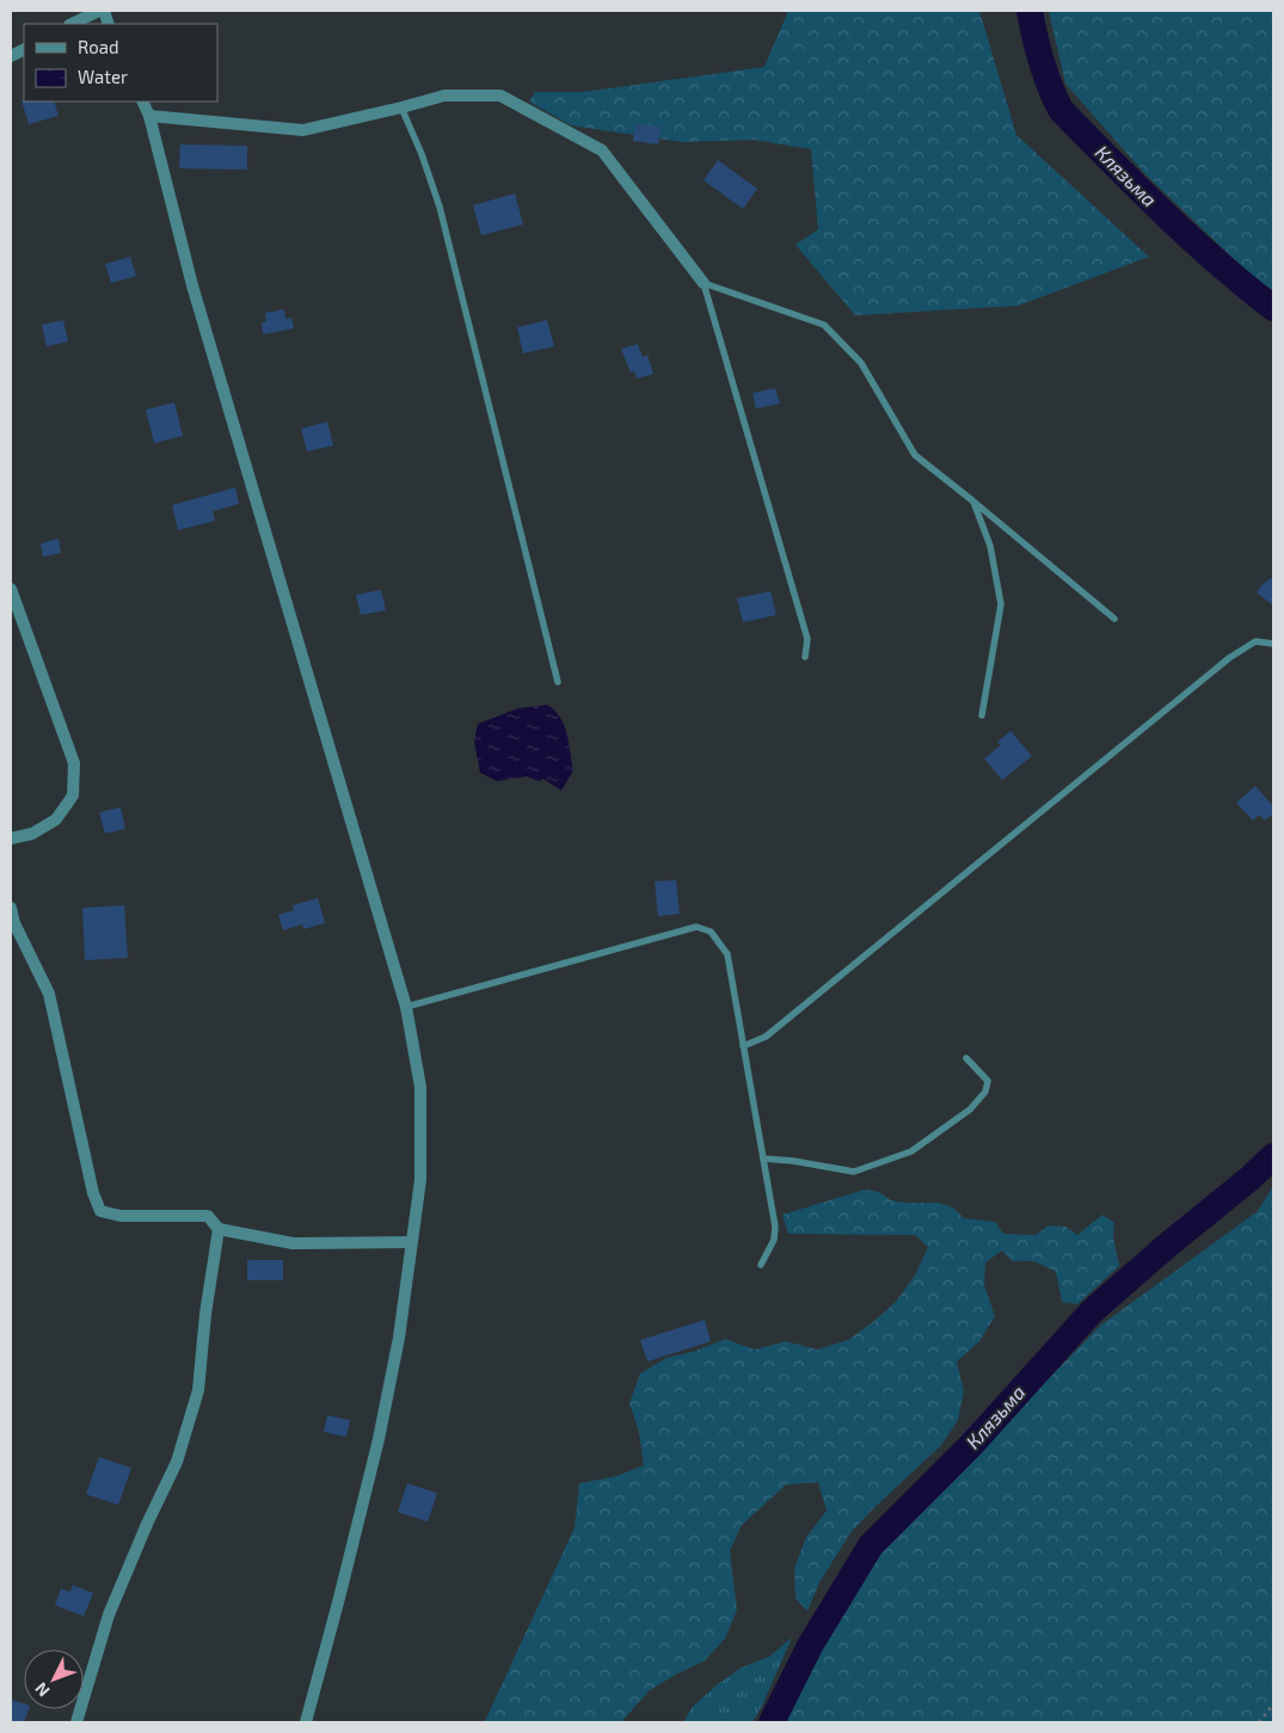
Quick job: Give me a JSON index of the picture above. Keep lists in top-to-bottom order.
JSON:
{
  "water": ["Клязьма"],
  "legend": ["Road", "Water"],
  "north": "bottom left"
}
